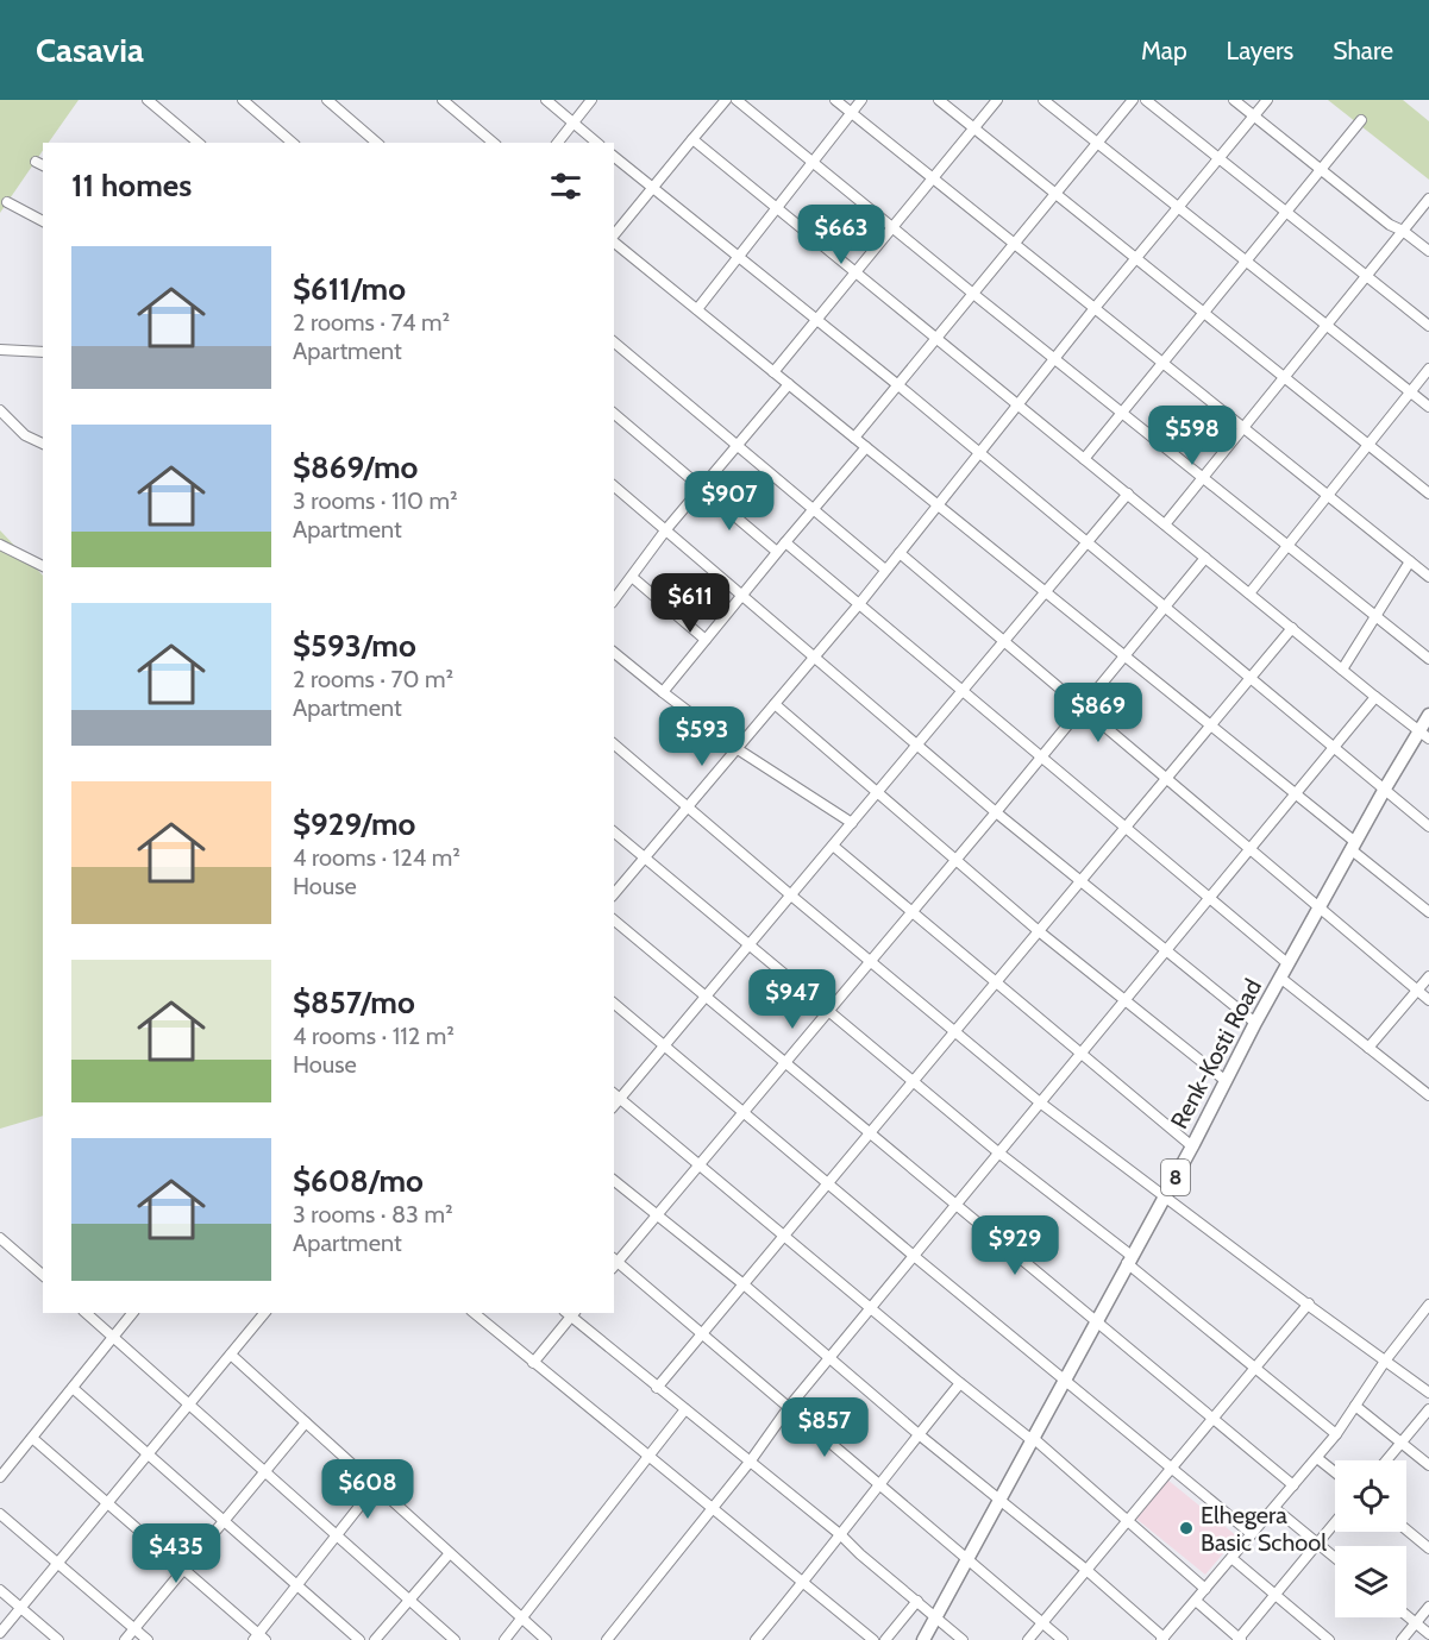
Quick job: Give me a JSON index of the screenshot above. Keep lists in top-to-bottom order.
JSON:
{
  "streets": {
    "main road": ["Renk-Kosti Road", "8"]
  },
  "places": ["Elhegera Basic School"],
  "page": {
    "header": "Casavia",
    "nav": ["Map", "Layers", "Share"],
    "heading": "11 homes",
    "price": [
      "$663",
      "$598",
      "$907",
      "$611",
      "$869",
      "$593",
      "$947",
      "$929",
      "$857",
      "$608",
      "$435"
    ],
    "list": [
      {
        "name": "$611/mo",
        "note": "2 rooms · 74 m² · Apartment"
      },
      {
        "name": "$869/mo",
        "note": "3 rooms · 110 m² · Apartment"
      },
      {
        "name": "$593/mo",
        "note": "2 rooms · 70 m² · Apartment"
      },
      {
        "name": "$929/mo",
        "note": "4 rooms · 124 m² · House"
      },
      {
        "name": "$857/mo",
        "note": "4 rooms · 112 m² · House"
      },
      {
        "name": "$608/mo",
        "note": "3 rooms · 83 m² · Apartment"
      }
    ]
  }
}
